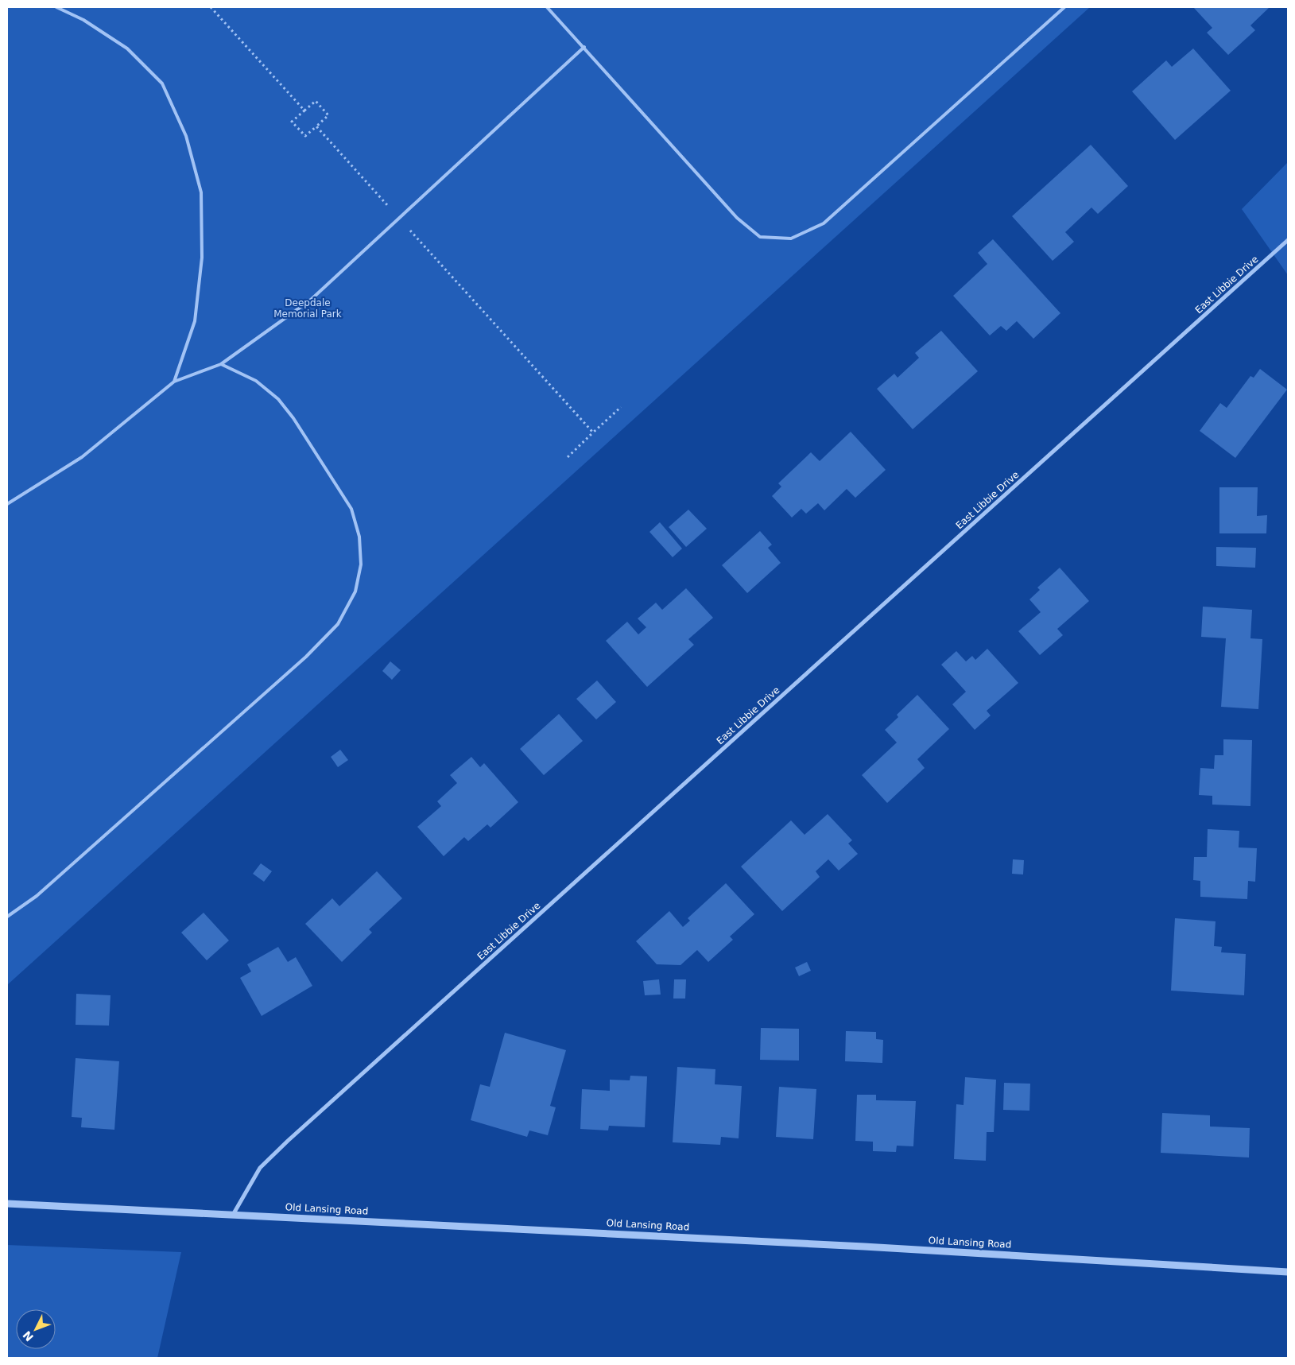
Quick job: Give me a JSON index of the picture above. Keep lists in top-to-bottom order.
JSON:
{
  "streets": {
    "street": ["East Libbie Drive", "Old Lansing Road"]
  },
  "crossings": [
    ["East Libbie Drive", "Old Lansing Road"]
  ],
  "parks": ["Deepdale Memorial Park"],
  "north": "bottom left"
}
